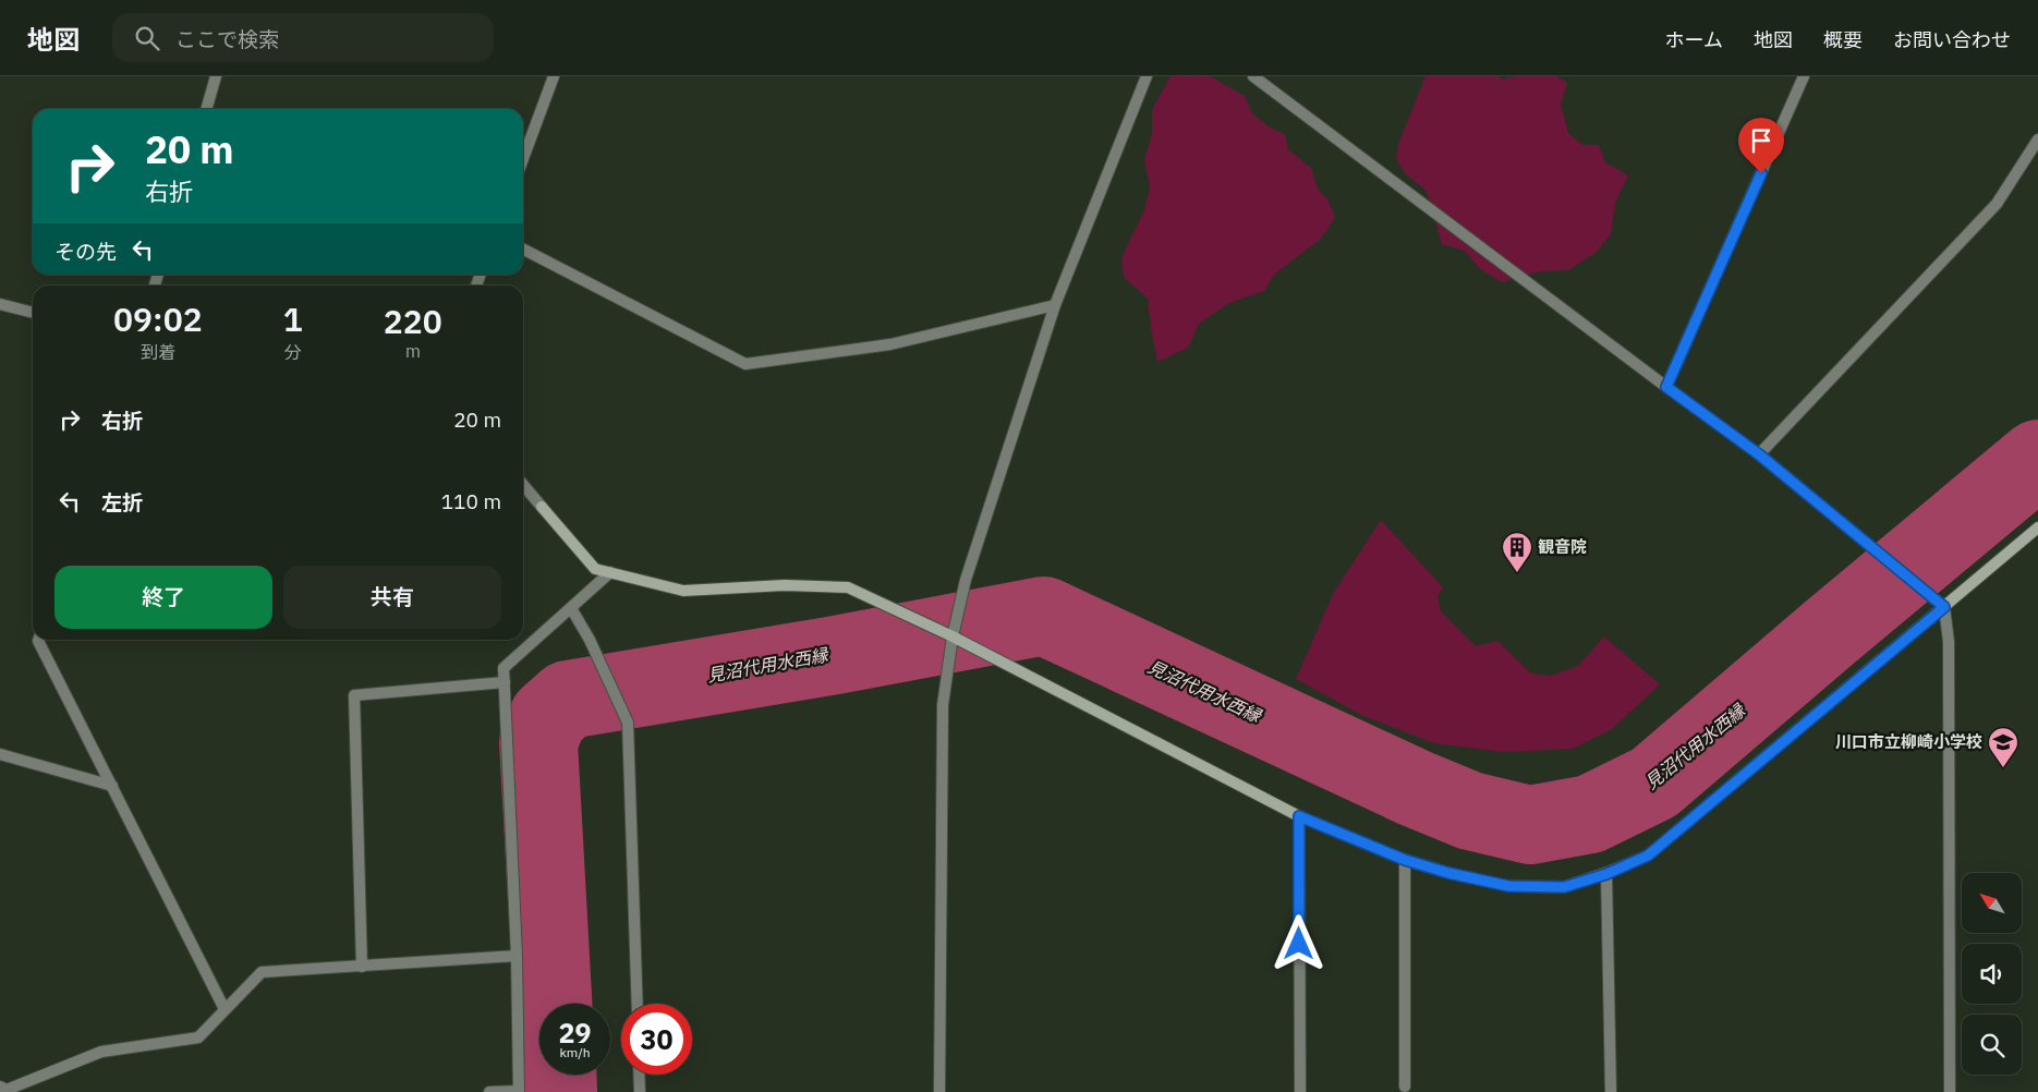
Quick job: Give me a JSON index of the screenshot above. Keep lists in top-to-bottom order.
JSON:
{
  "water": ["見沼代用水西縁"],
  "places": {
    "building": ["観音院"],
    "school or university": ["川口市立柳崎小学校"]
  },
  "north": "top left",
  "page": {
    "header": "地図",
    "search": "ここで検索",
    "nav": [
      "ホーム",
      "地図",
      "概要",
      "お問い合わせ"
    ],
    "turn": ["20 m", "右折"],
    "then": "その先",
    "eta": [
      "09:02",
      "到着",
      "1",
      "分",
      "220",
      "m"
    ],
    "list": [
      {
        "name": "右折",
        "value": "20 m"
      },
      {
        "name": "左折",
        "value": "110 m"
      }
    ],
    "buttons": ["終了", "共有"],
    "speed": "29 km/h",
    "limit": "30"
  }
}
